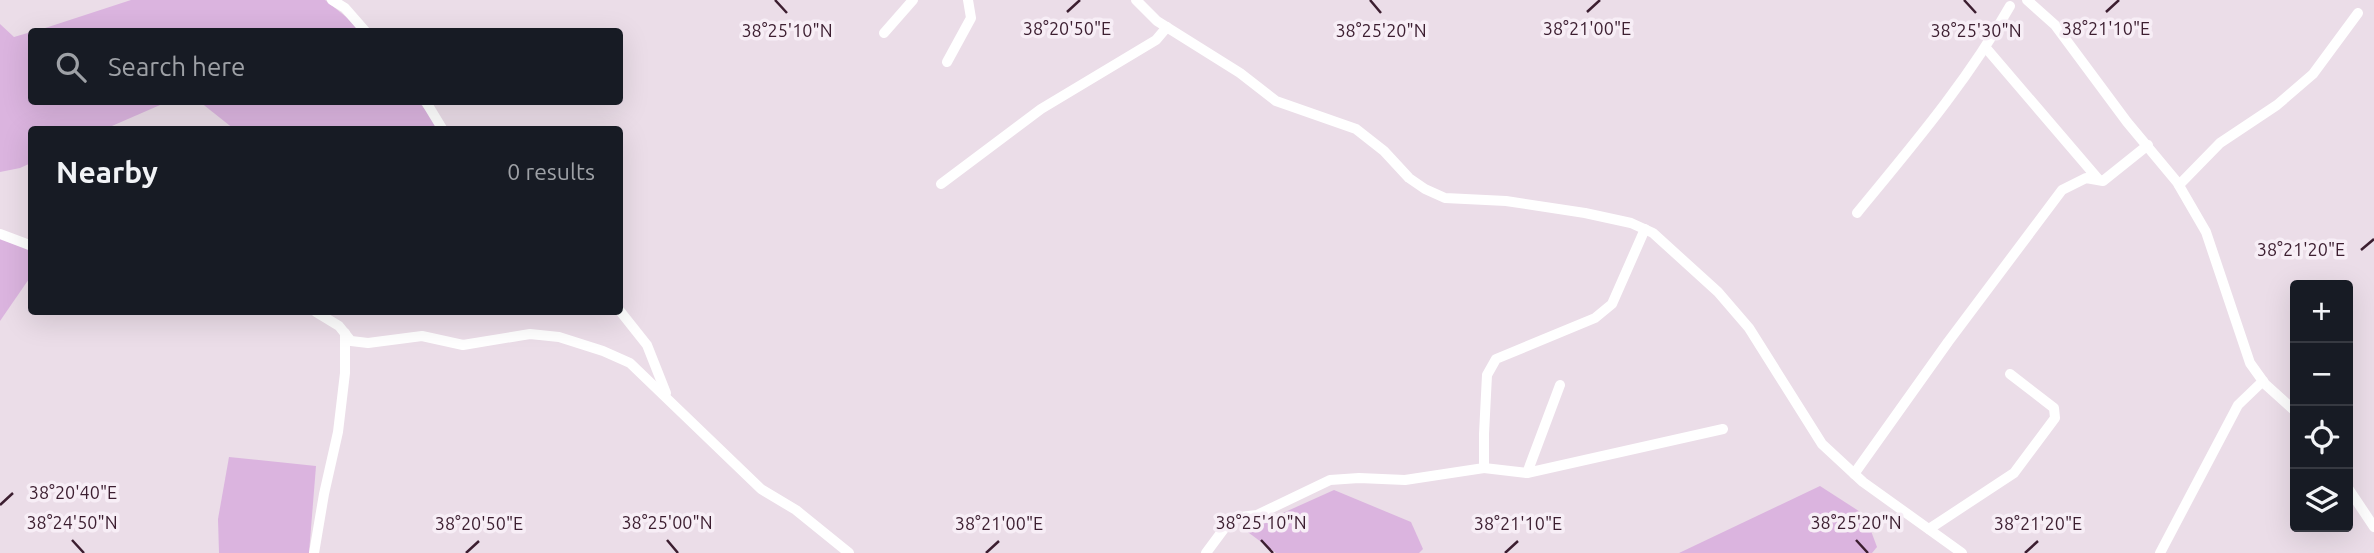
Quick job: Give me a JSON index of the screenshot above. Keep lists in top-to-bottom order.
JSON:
{
  "page": {
    "search": "Search here",
    "heading": ["Nearby", "0 results"],
    "map_buttons": ["+", "−"]
  },
  "coordinates": [
    "38°20'50\"E",
    "38°21'00\"E",
    "38°21'10\"E",
    "38°25'10\"N",
    "38°25'20\"N",
    "38°25'30\"N",
    "38°21'20\"E",
    "38°20'40\"E",
    "38°24'50\"N",
    "38°25'00\"N"
  ]
}
